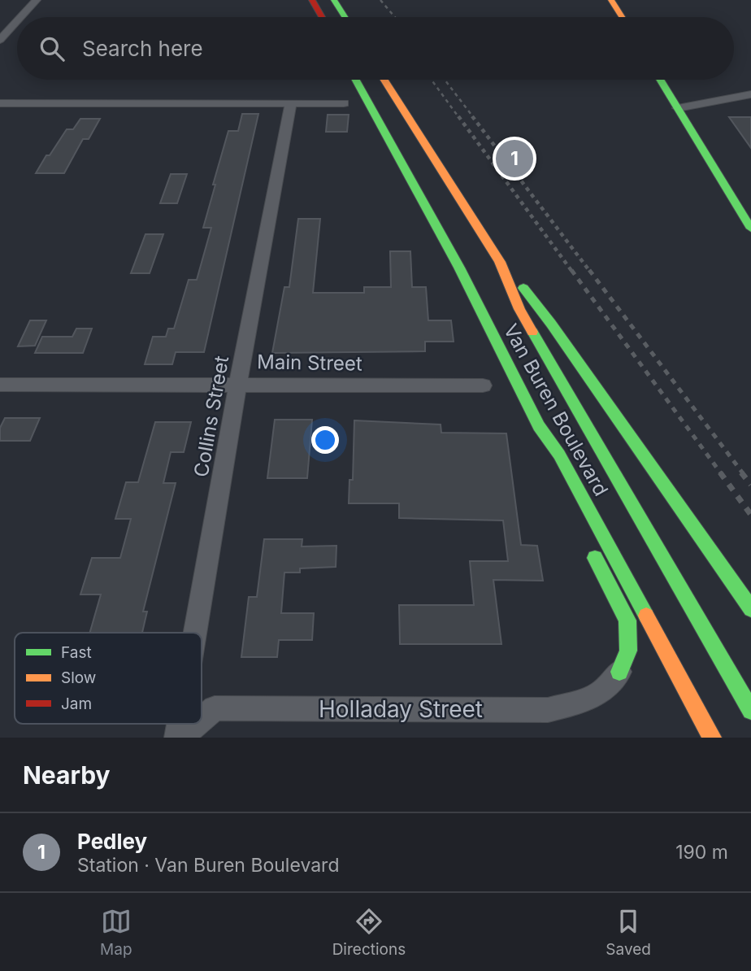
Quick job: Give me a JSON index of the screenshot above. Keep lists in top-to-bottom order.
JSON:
{
  "streets": {
    "main road": ["Van Buren Boulevard"],
    "street": ["Main Street", "Collins Street", "Holladay Street"]
  },
  "crossings": [
    ["Main Street", "Collins Street"]
  ],
  "legend": ["Fast", "Slow", "Jam"],
  "page": {
    "search": "Search here",
    "pins": "1",
    "heading": "Nearby",
    "list": [
      {
        "mark": "1",
        "name": "Pedley",
        "note": "Station · Van Buren Boulevard",
        "value": "190 m"
      }
    ],
    "nav": ["Map", "Directions", "Saved"]
  }
}
